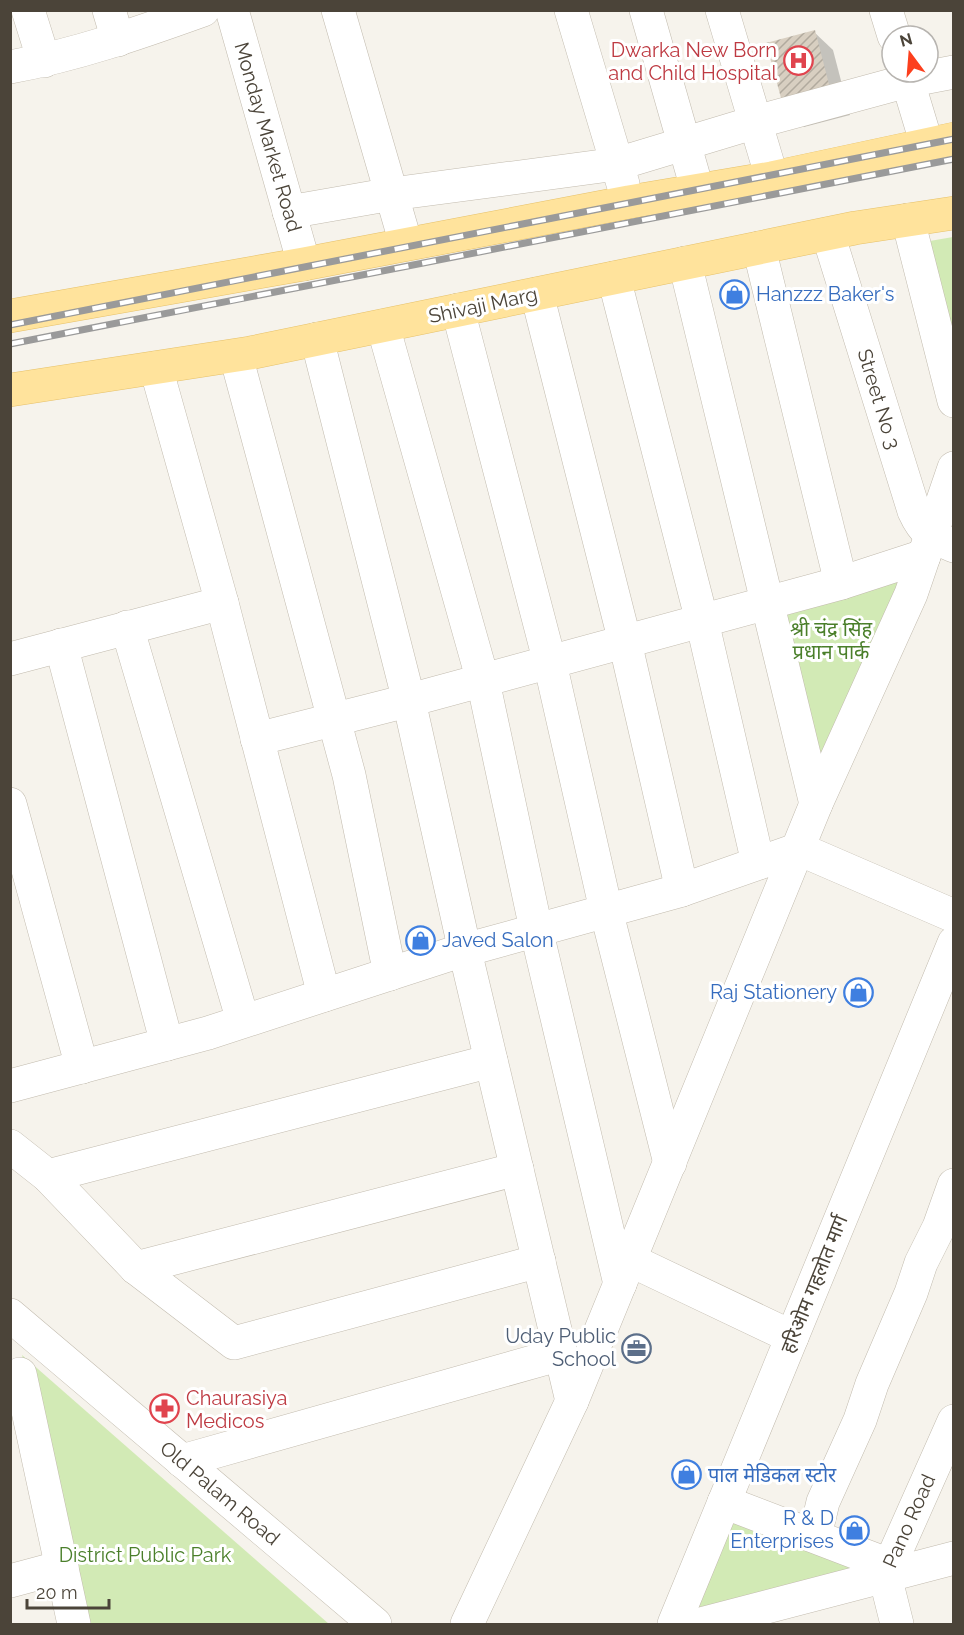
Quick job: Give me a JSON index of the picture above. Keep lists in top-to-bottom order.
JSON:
{
  "streets": {
    "main road": ["Shivaji Marg"],
    "street": [
      "Monday Market Road",
      "Street No 3",
      "हरिओम गहलोत मार्ग",
      "Old Palam Road",
      "Pano Road"
    ]
  },
  "crossings": [
    ["Shivaji Marg", "Street No 3"]
  ],
  "parks": ["श्री चंद्र सिंह प्रधान पार्क", "District Public Park"],
  "places": {
    "hospital": ["Dwarka New Born and Child Hospital"],
    "shop": [
      "Hanzzz Baker's",
      "Javed Salon",
      "Raj Stationery",
      "पाल मेडिकल स्टोर",
      "R & D Enterprises"
    ],
    "office": ["Uday Public School"],
    "pharmacy": ["Chaurasiya Medicos"]
  },
  "scale_bar": "20 m",
  "north": "top"
}
